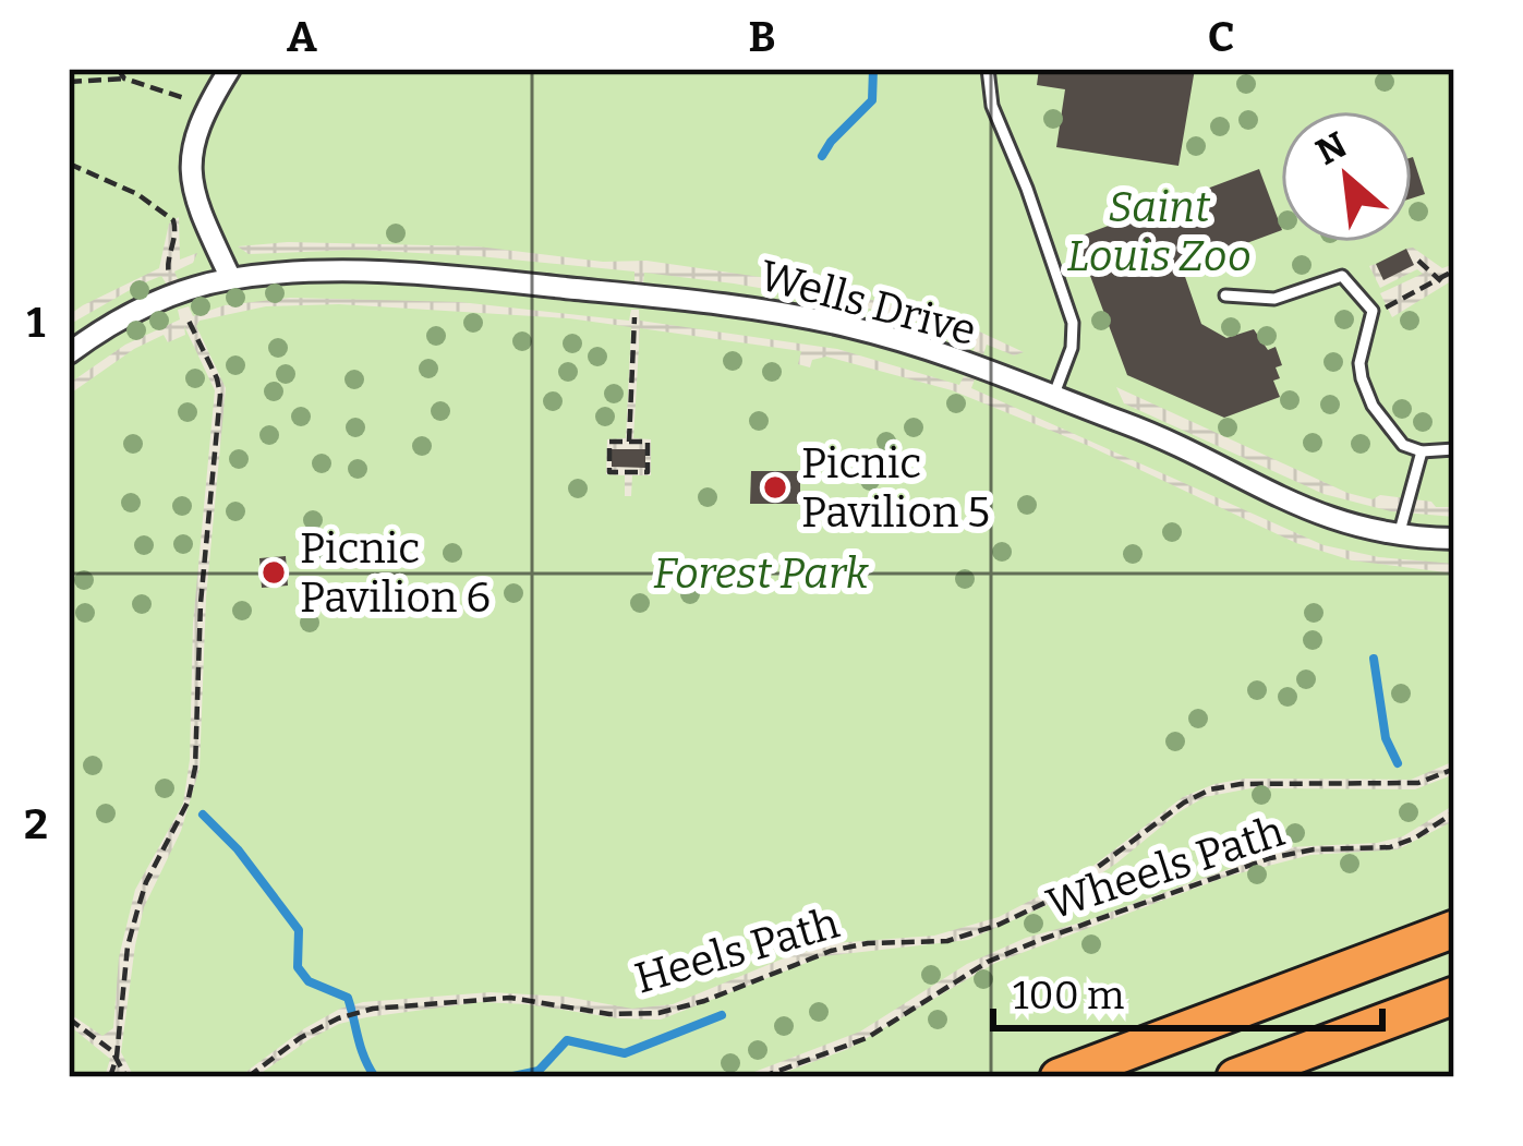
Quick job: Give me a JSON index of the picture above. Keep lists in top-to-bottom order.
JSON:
{
  "streets": {
    "street": ["Wells Drive"],
    "path": ["Wheels Path", "Heels Path"]
  },
  "parks": ["Saint Louis Zoo", "Forest Park"],
  "places": ["Picnic Pavilion 5", "Picnic Pavilion 6"],
  "scale_bar": "100 m",
  "north": "top left",
  "grid": {
    "columns": ["A", "B", "C"],
    "rows": ["1", "2"]
  }
}
